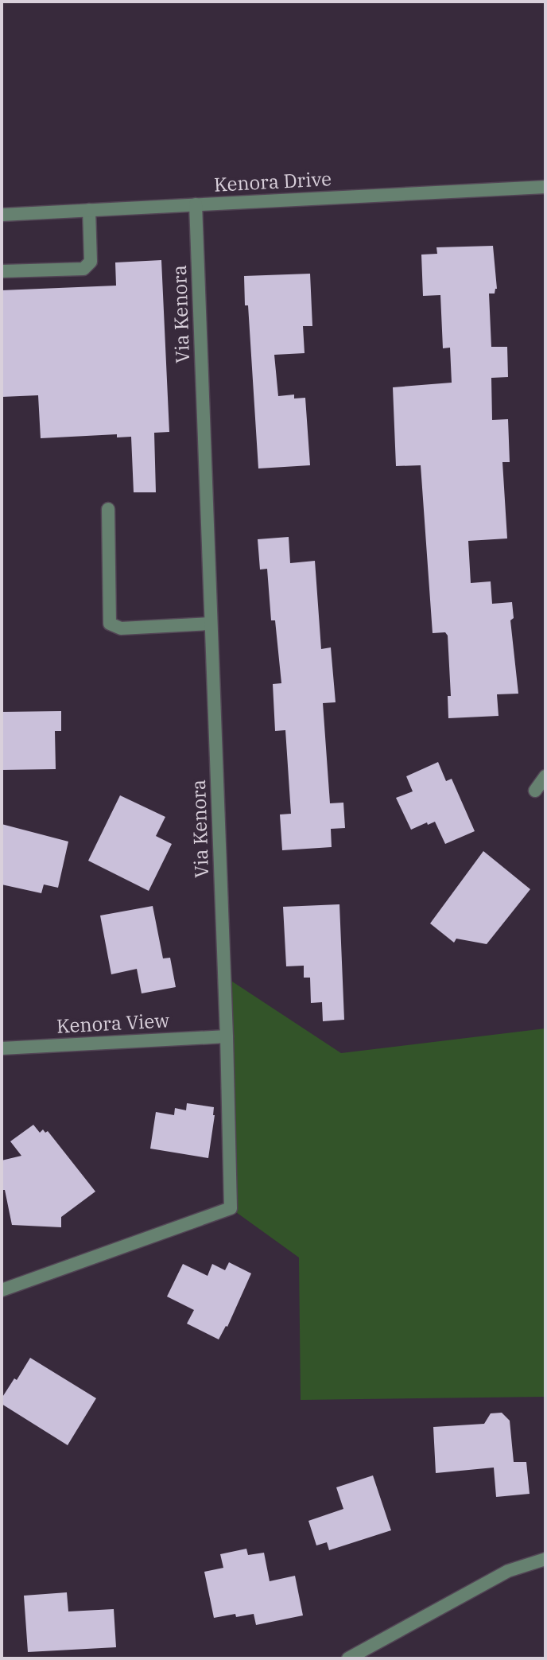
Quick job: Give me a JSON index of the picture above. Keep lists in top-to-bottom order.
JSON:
{
  "streets": {
    "street": ["Kenora Drive", "Via Kenora", "Kenora View"]
  },
  "crossings": [
    ["Kenora Drive", "Via Kenora"],
    ["Via Kenora", "Kenora View"]
  ]
}
